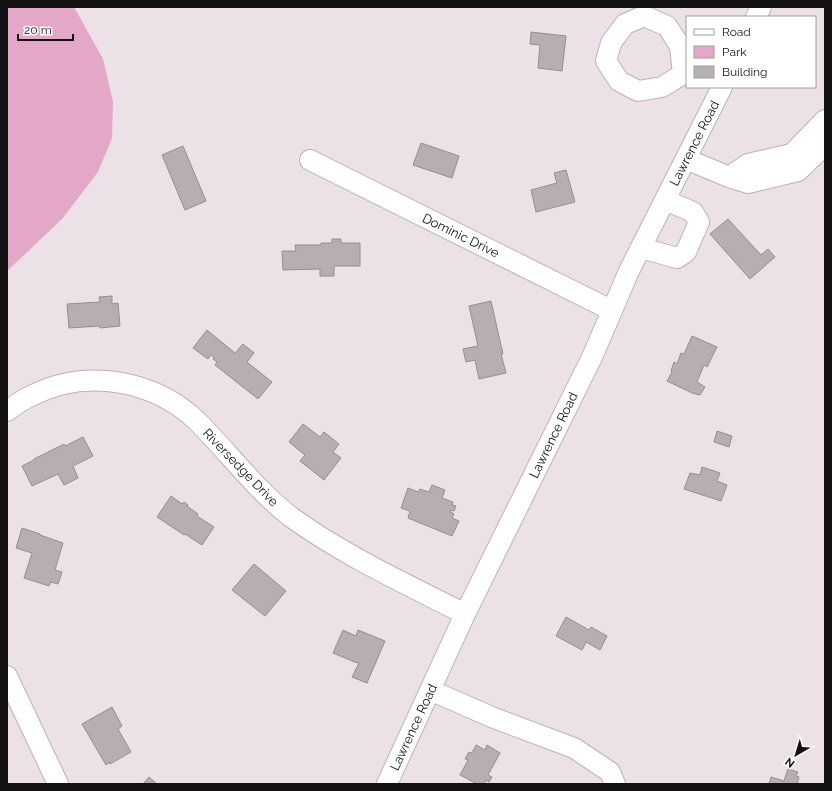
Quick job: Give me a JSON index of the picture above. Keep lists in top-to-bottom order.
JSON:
{
  "streets": {
    "street": ["Lawrence Road", "Dominic Drive", "Riversedge Drive"]
  },
  "crossings": [
    ["Lawrence Road", "Dominic Drive"],
    ["Lawrence Road", "Riversedge Drive"]
  ],
  "legend": ["Road", "Park", "Building"],
  "scale_bar": "20 m",
  "north": "bottom left"
}
